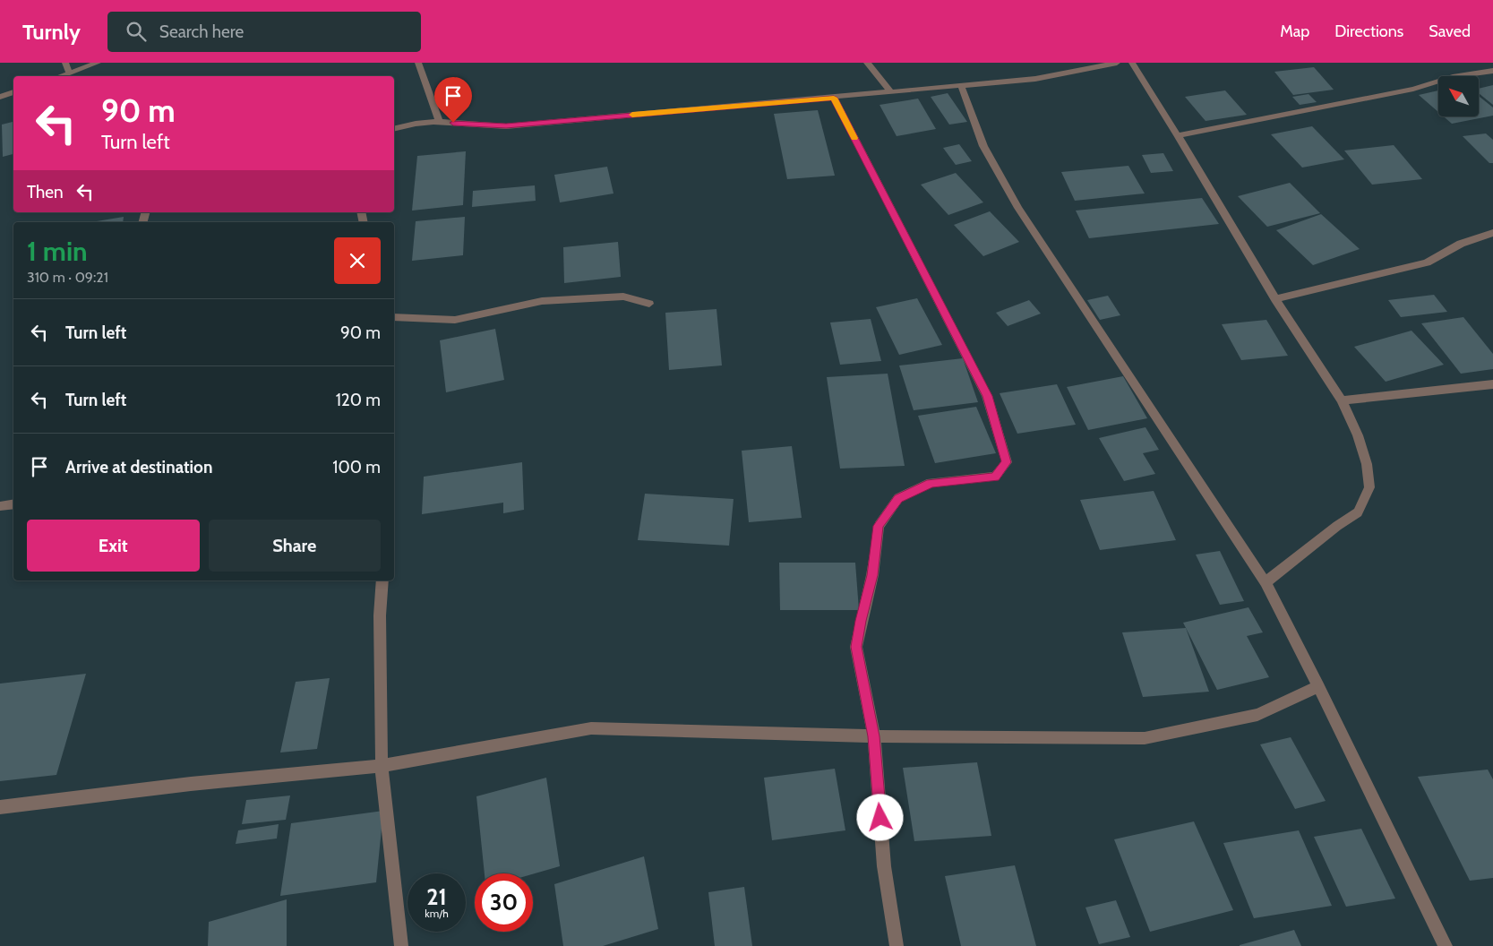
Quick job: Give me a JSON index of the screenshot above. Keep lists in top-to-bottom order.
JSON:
{
  "north": "top left",
  "page": {
    "header": "Turnly",
    "search": "Search here",
    "nav": ["Map", "Directions", "Saved"],
    "turn": ["90 m", "Turn left"],
    "then": "Then",
    "heading": ["1 min", "310 m · 09:21"],
    "list": [
      {
        "name": "Turn left",
        "value": "90 m"
      },
      {
        "name": "Turn left",
        "value": "120 m"
      },
      {
        "name": "Arrive at destination",
        "value": "100 m"
      }
    ],
    "buttons": ["Exit", "Share"],
    "speed": "21 km/h",
    "limit": "30"
  }
}
